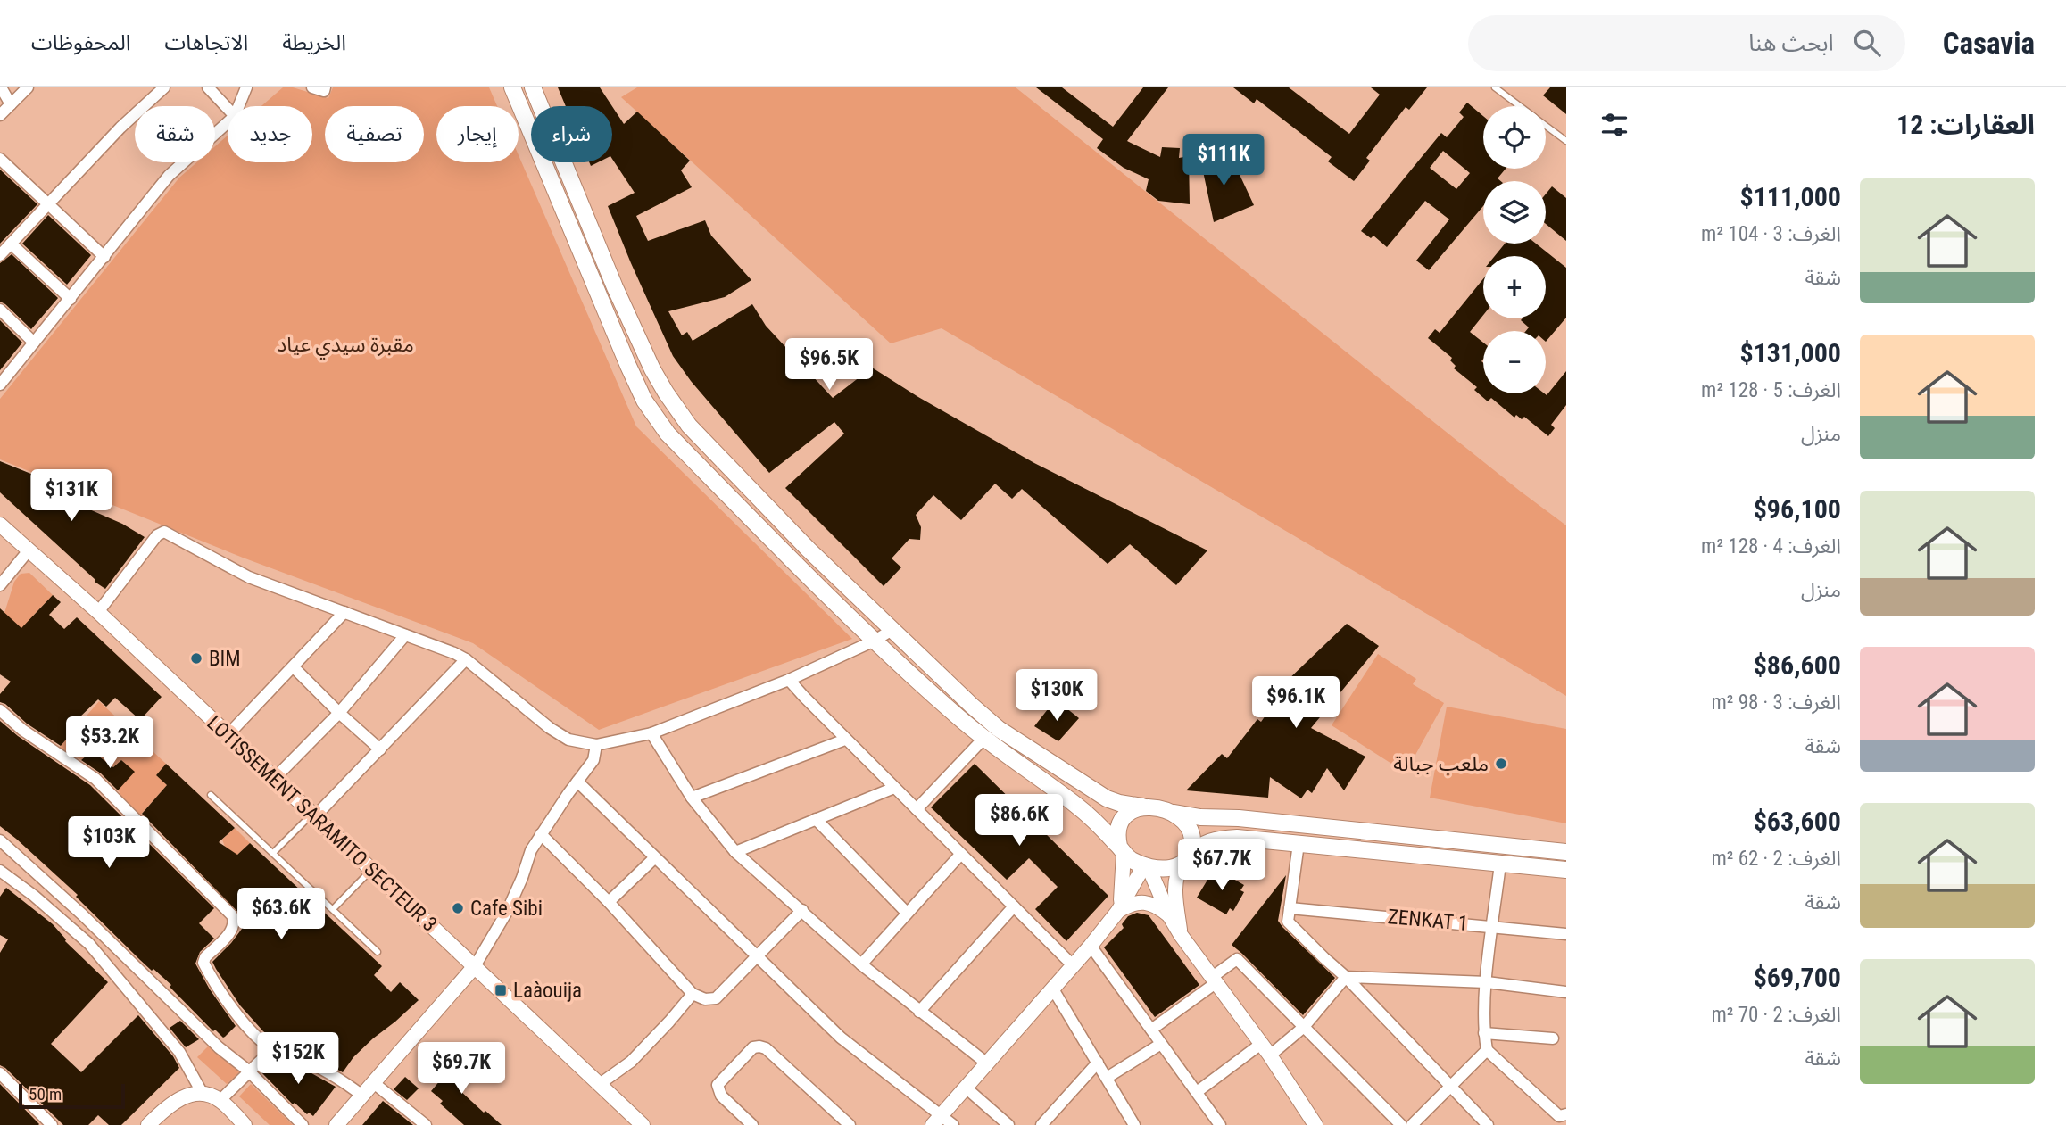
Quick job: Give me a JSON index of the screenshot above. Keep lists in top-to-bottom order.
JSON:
{
  "streets": {
    "street": ["LOTISSEMENT SARAMITO SECTEUR 3", "ZENKAT 1"]
  },
  "parks": ["مقبرة سيدي عياد"],
  "places": {
    "other": ["BIM", "ملعب جبالة", "Cafe Sibi"],
    "transit": ["Laàouija"]
  },
  "scale_bar": "50 m",
  "page": {
    "header": "Casavia",
    "search": "ابحث هنا",
    "nav": ["الخريطة", "الاتجاهات", "المحفوظات"],
    "heading": "العقارات: 12",
    "map_buttons": ["+", "−"],
    "chip": [
      "شراء",
      "إيجار",
      "تصفية",
      "جديد",
      "شقة"
    ],
    "price": [
      "$111K",
      "$96.5K",
      "$131K",
      "$130K",
      "$96.1K",
      "$53.2K",
      "$86.6K",
      "$103K",
      "$67.7K",
      "$63.6K",
      "$152K",
      "$69.7K"
    ],
    "list": [
      {
        "name": "$111,000",
        "note": "الغرف: 3 · 104 m² · شقة"
      },
      {
        "name": "$131,000",
        "note": "الغرف: 5 · 128 m² · منزل"
      },
      {
        "name": "$96,100",
        "note": "الغرف: 4 · 128 m² · منزل"
      },
      {
        "name": "$86,600",
        "note": "الغرف: 3 · 98 m² · شقة"
      },
      {
        "name": "$63,600",
        "note": "الغرف: 2 · 62 m² · شقة"
      },
      {
        "name": "$69,700",
        "note": "الغرف: 2 · 70 m² · شقة"
      }
    ],
    "scale": "50 m"
  }
}
